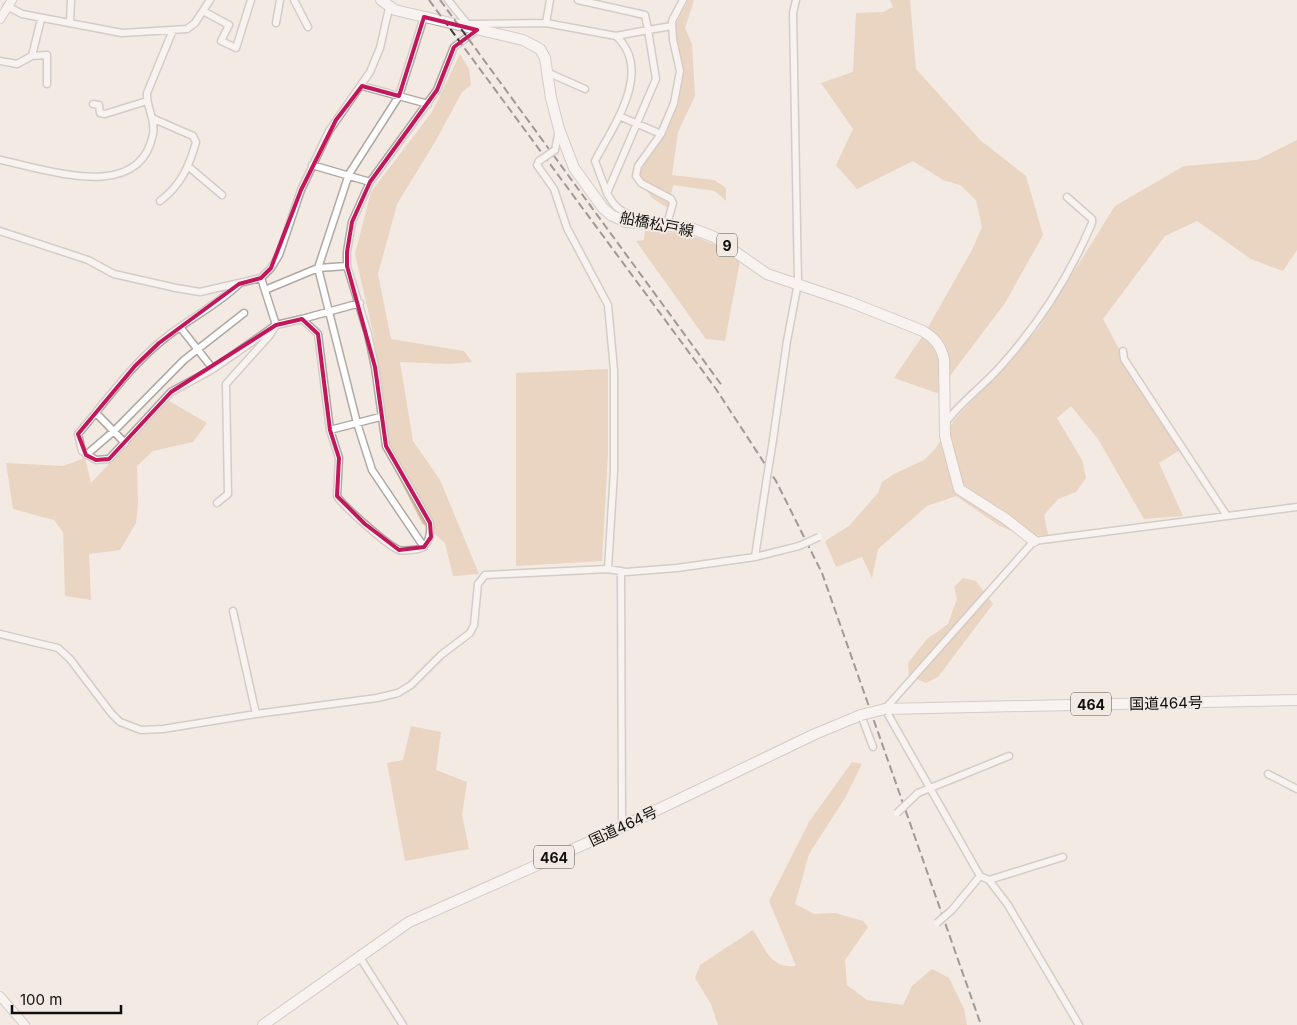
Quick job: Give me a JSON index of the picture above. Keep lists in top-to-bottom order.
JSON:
{
  "streets": {
    "main road": [
      "船橋松戸線",
      "9",
      "国道464号",
      "464"
    ]
  },
  "crossings": [
    ["国道464号", "464"]
  ],
  "scale_bar": "100 m"
}
